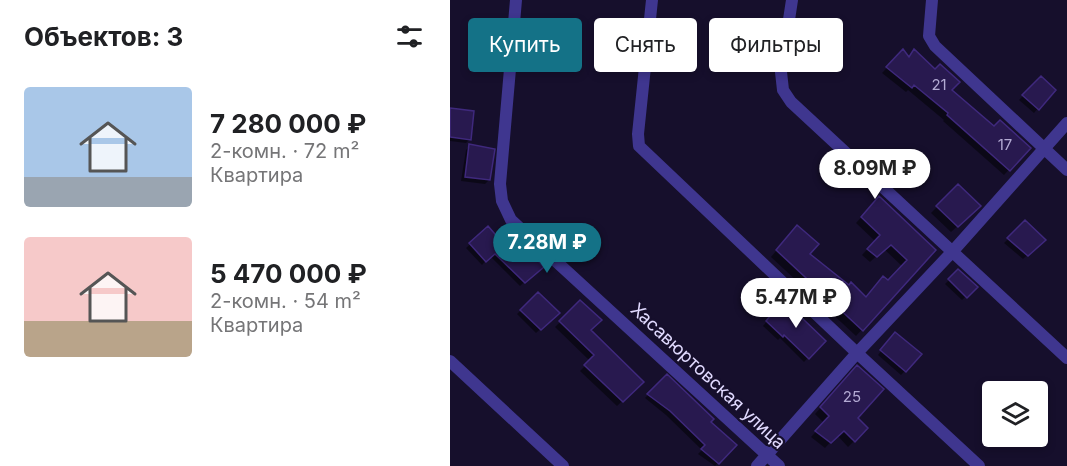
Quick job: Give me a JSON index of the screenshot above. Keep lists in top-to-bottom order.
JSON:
{
  "streets": {
    "street": ["Хасавюртовская улица"]
  },
  "house_numbers": ["21", "17", "25"],
  "page": {
    "heading": "Объектов: 3",
    "chip": ["Купить", "Снять", "Фильтры"],
    "list": [
      {
        "name": "7 280 000 ₽",
        "note": "2-комн. · 72 m² · Квартира"
      },
      {
        "name": "5 470 000 ₽",
        "note": "2-комн. · 54 m² · Квартира"
      }
    ],
    "price": ["8.09M ₽", "7.28M ₽", "5.47M ₽"]
  }
}
